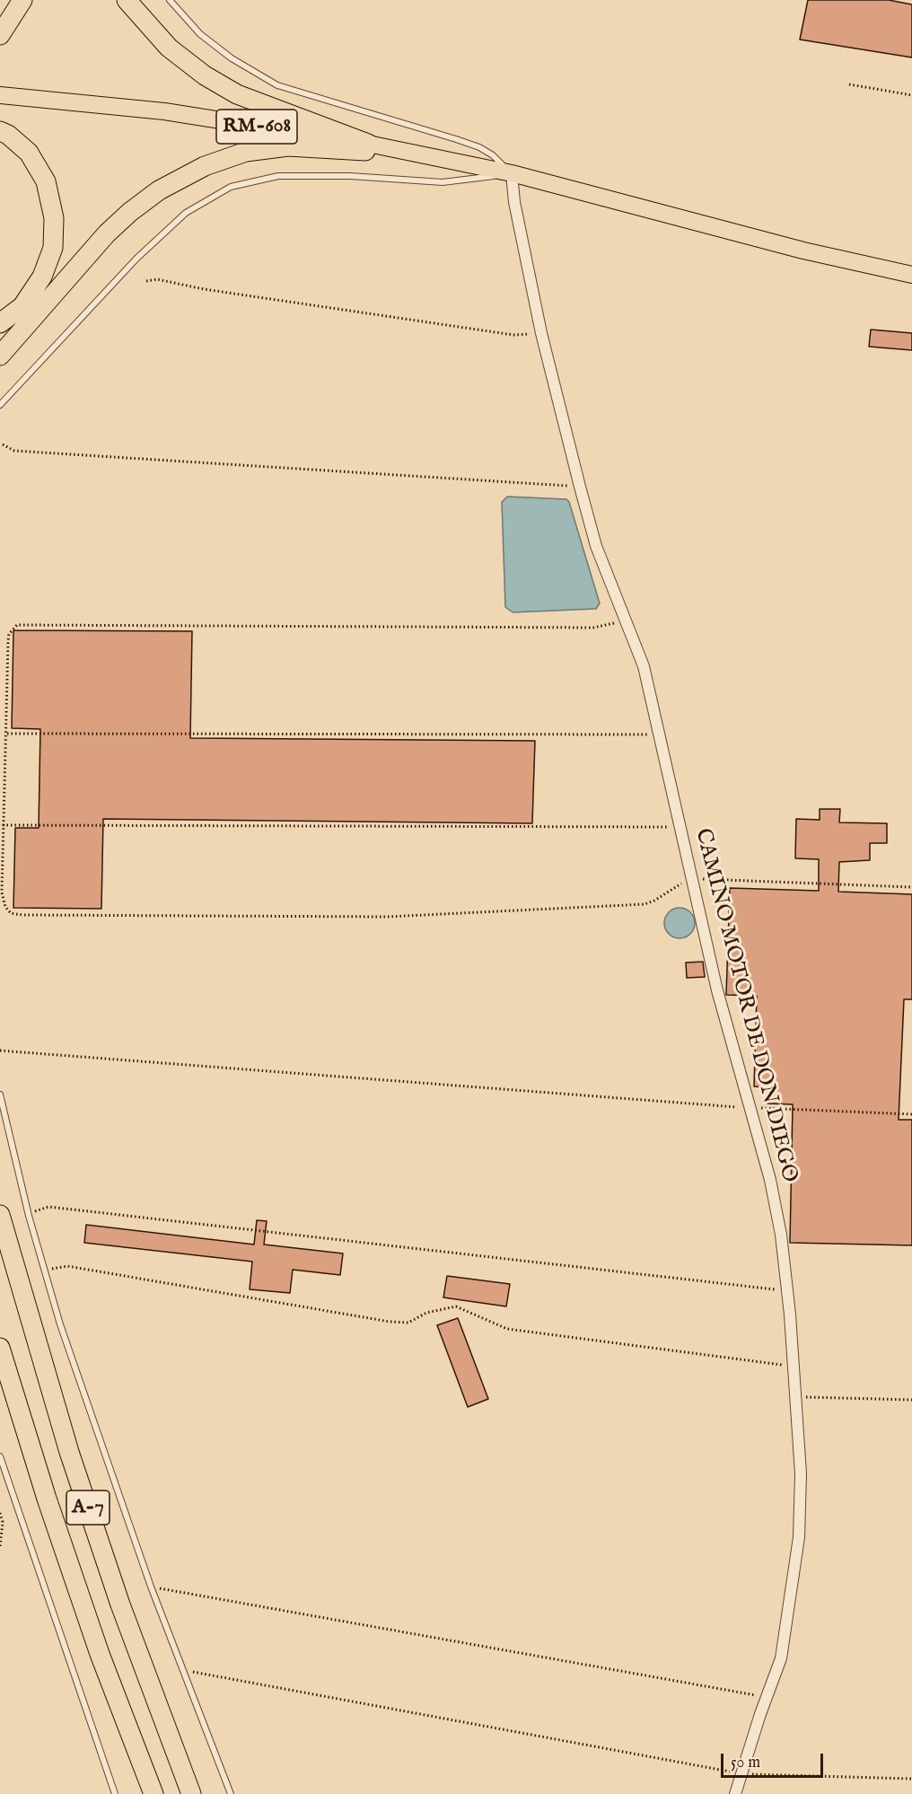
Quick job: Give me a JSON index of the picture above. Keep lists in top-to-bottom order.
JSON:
{
  "streets": {
    "highway": ["A-7"],
    "main road": ["RM-608"],
    "street": ["CAMINO MOTOR DE DON DIEGO"]
  },
  "scale_bar": "50 m"
}
